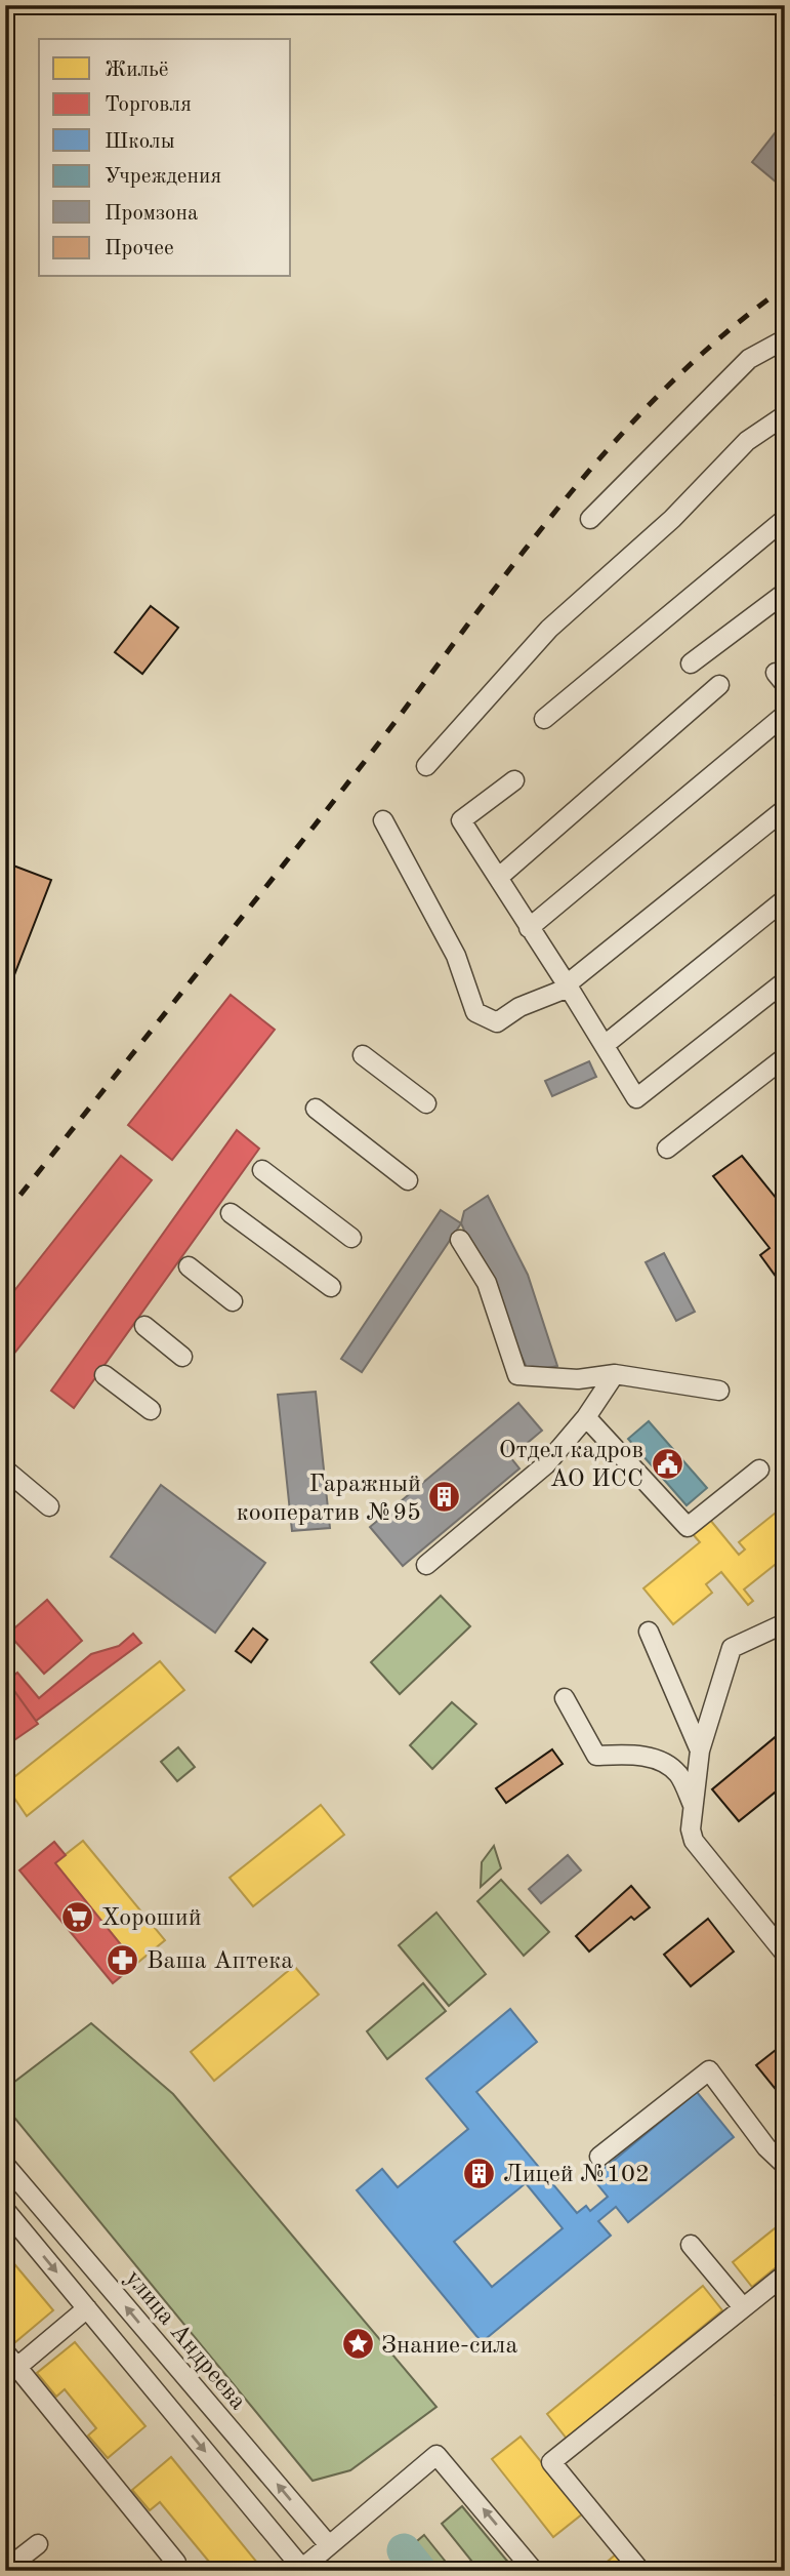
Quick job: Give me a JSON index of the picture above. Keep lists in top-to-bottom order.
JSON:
{
  "streets": {
    "street": ["улица Андреева"]
  },
  "places": {
    "public building": ["Отдел кадров АО ИСС"],
    "building": ["Гаражный кооператив №95", "Лицей №102"],
    "supermarket": ["Хороший"],
    "pharmacy": ["Ваша Аптека"],
    "place": ["Знание-сила"]
  },
  "legend": [
    "Жильё",
    "Торговля",
    "Школы",
    "Учреждения",
    "Промзона",
    "Прочее"
  ]
}
